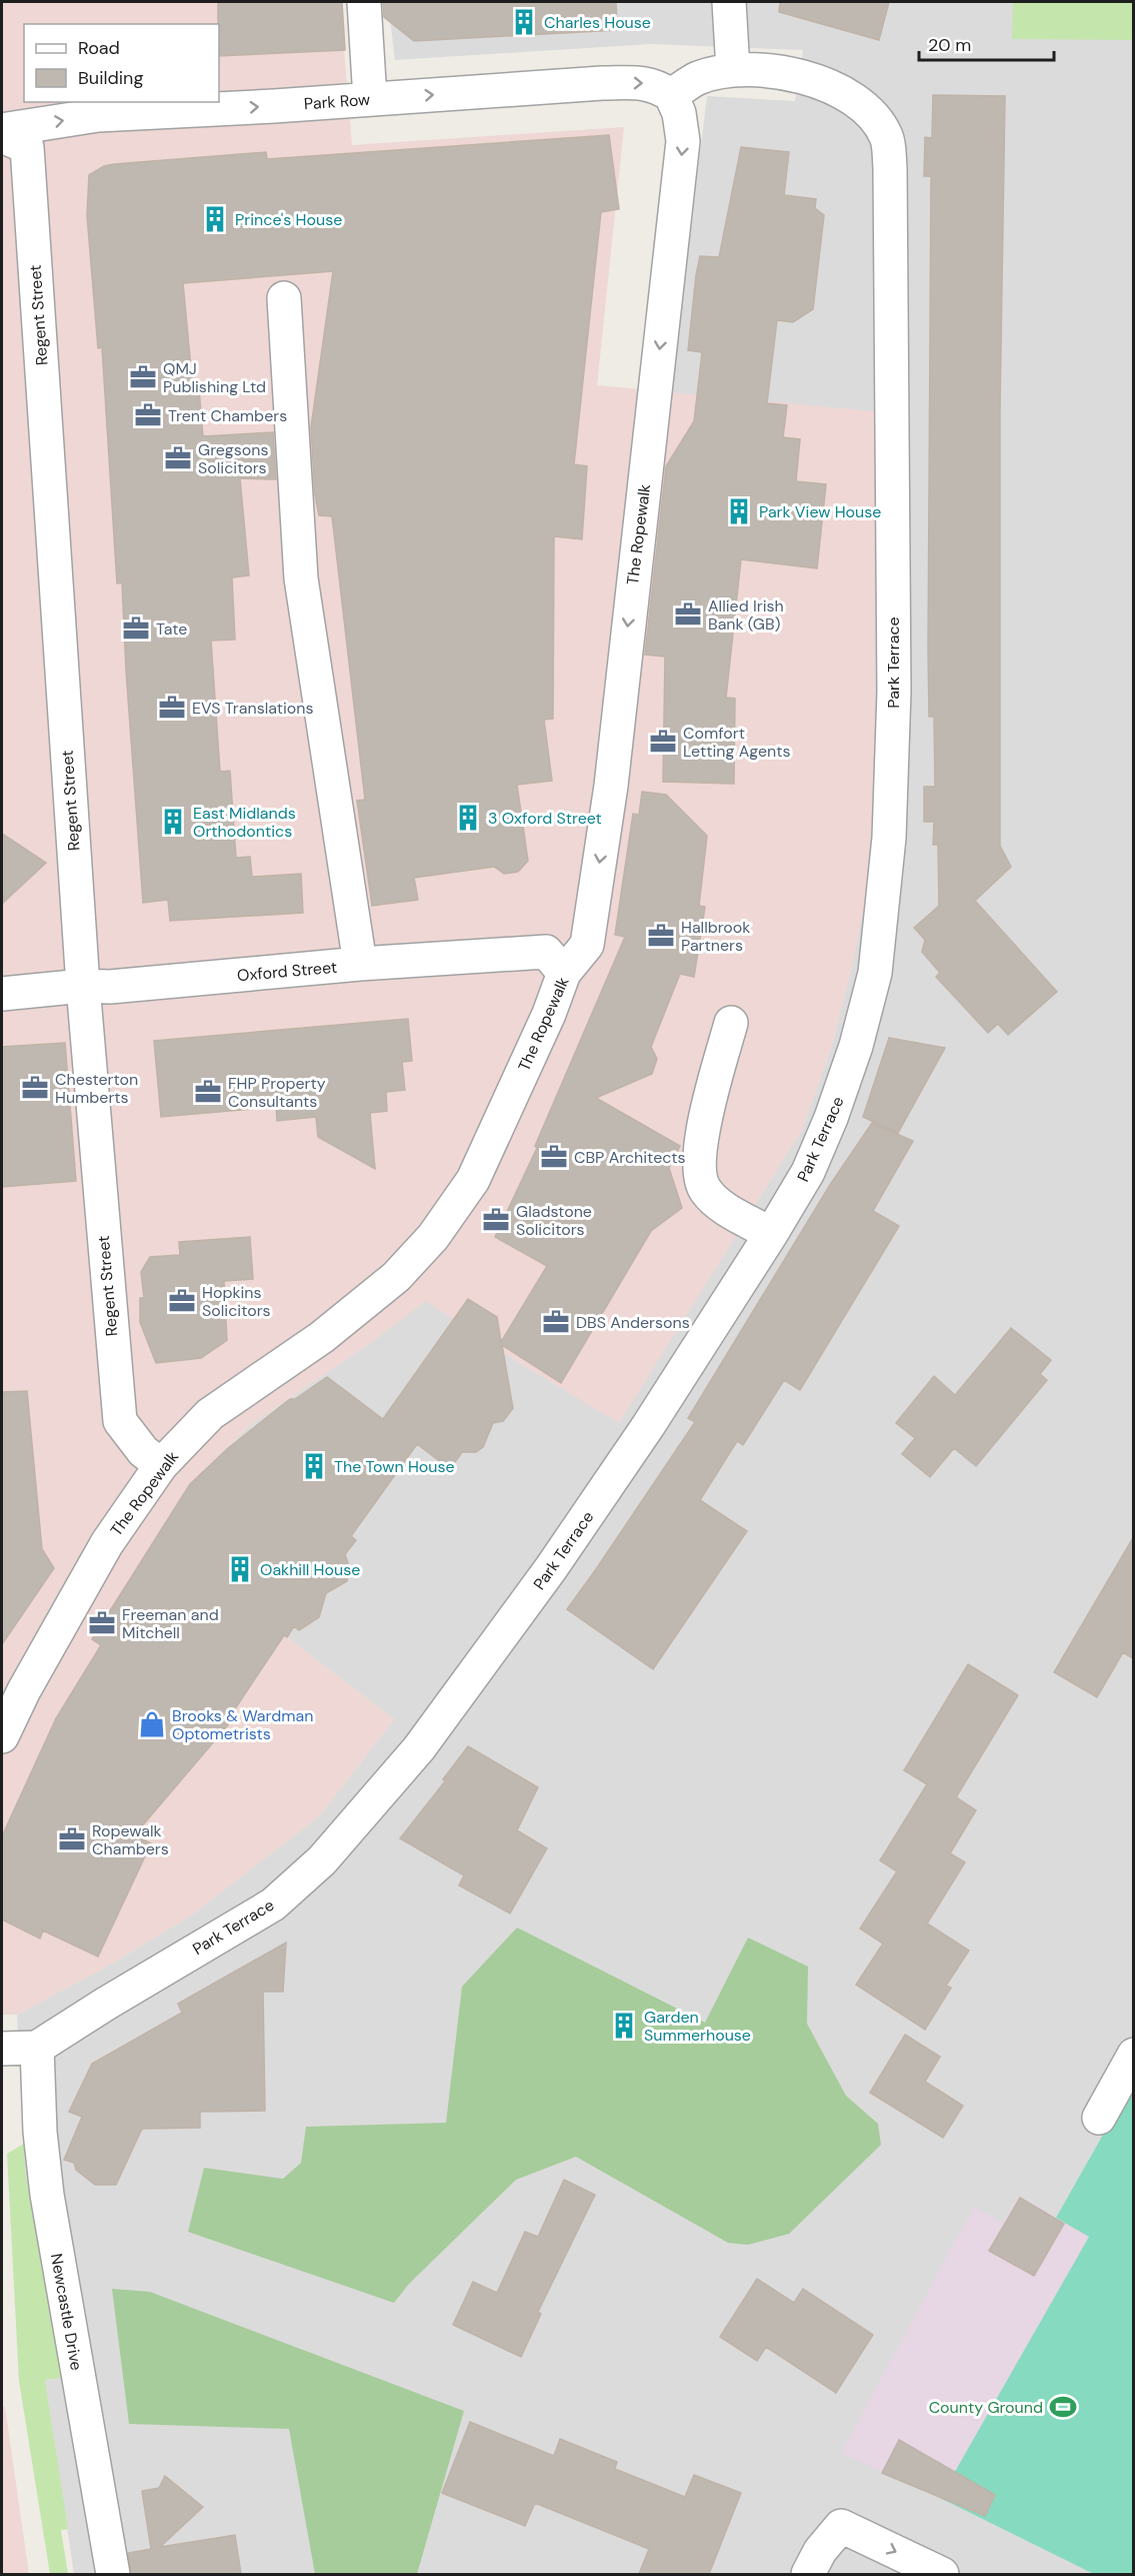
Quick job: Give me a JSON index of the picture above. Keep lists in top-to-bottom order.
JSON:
{
  "streets": {
    "street": [
      "Park Row",
      "Regent Street",
      "The Ropewalk",
      "Park Terrace",
      "Oxford Street",
      "Newcastle Drive"
    ]
  },
  "crossings": [
    ["Park Row", "The Ropewalk"],
    ["Park Row", "Park Terrace"],
    ["Regent Street", "The Ropewalk"],
    ["Regent Street", "Oxford Street"],
    ["The Ropewalk", "Park Terrace"],
    ["The Ropewalk", "Oxford Street"],
    ["Park Terrace", "Newcastle Drive"]
  ],
  "one_way": ["Park Row", "The Ropewalk"],
  "places": {
    "building": [
      "Charles House",
      "Prince's House",
      "Park View House",
      "3 Oxford Street",
      "East Midlands Orthodontics",
      "The Town House",
      "Oakhill House",
      "Garden Summerhouse"
    ],
    "office": [
      "QMJ Publishing Ltd",
      "Trent Chambers",
      "Gregsons Solicitors",
      "Allied Irish Bank (GB)",
      "Tate",
      "EVS Translations",
      "Comfort Letting Agents",
      "Hallbrook Partners",
      "Chesterton Humberts",
      "FHP Property Consultants",
      "CBP Architects",
      "Gladstone Solicitors",
      "Hopkins Solicitors",
      "DBS Andersons",
      "Freeman and Mitchell",
      "Ropewalk Chambers"
    ],
    "shop": ["Brooks & Wardman Optometrists"],
    "sports": ["County Ground"]
  },
  "legend": ["Road", "Building"],
  "scale_bar": "20 m"
}
